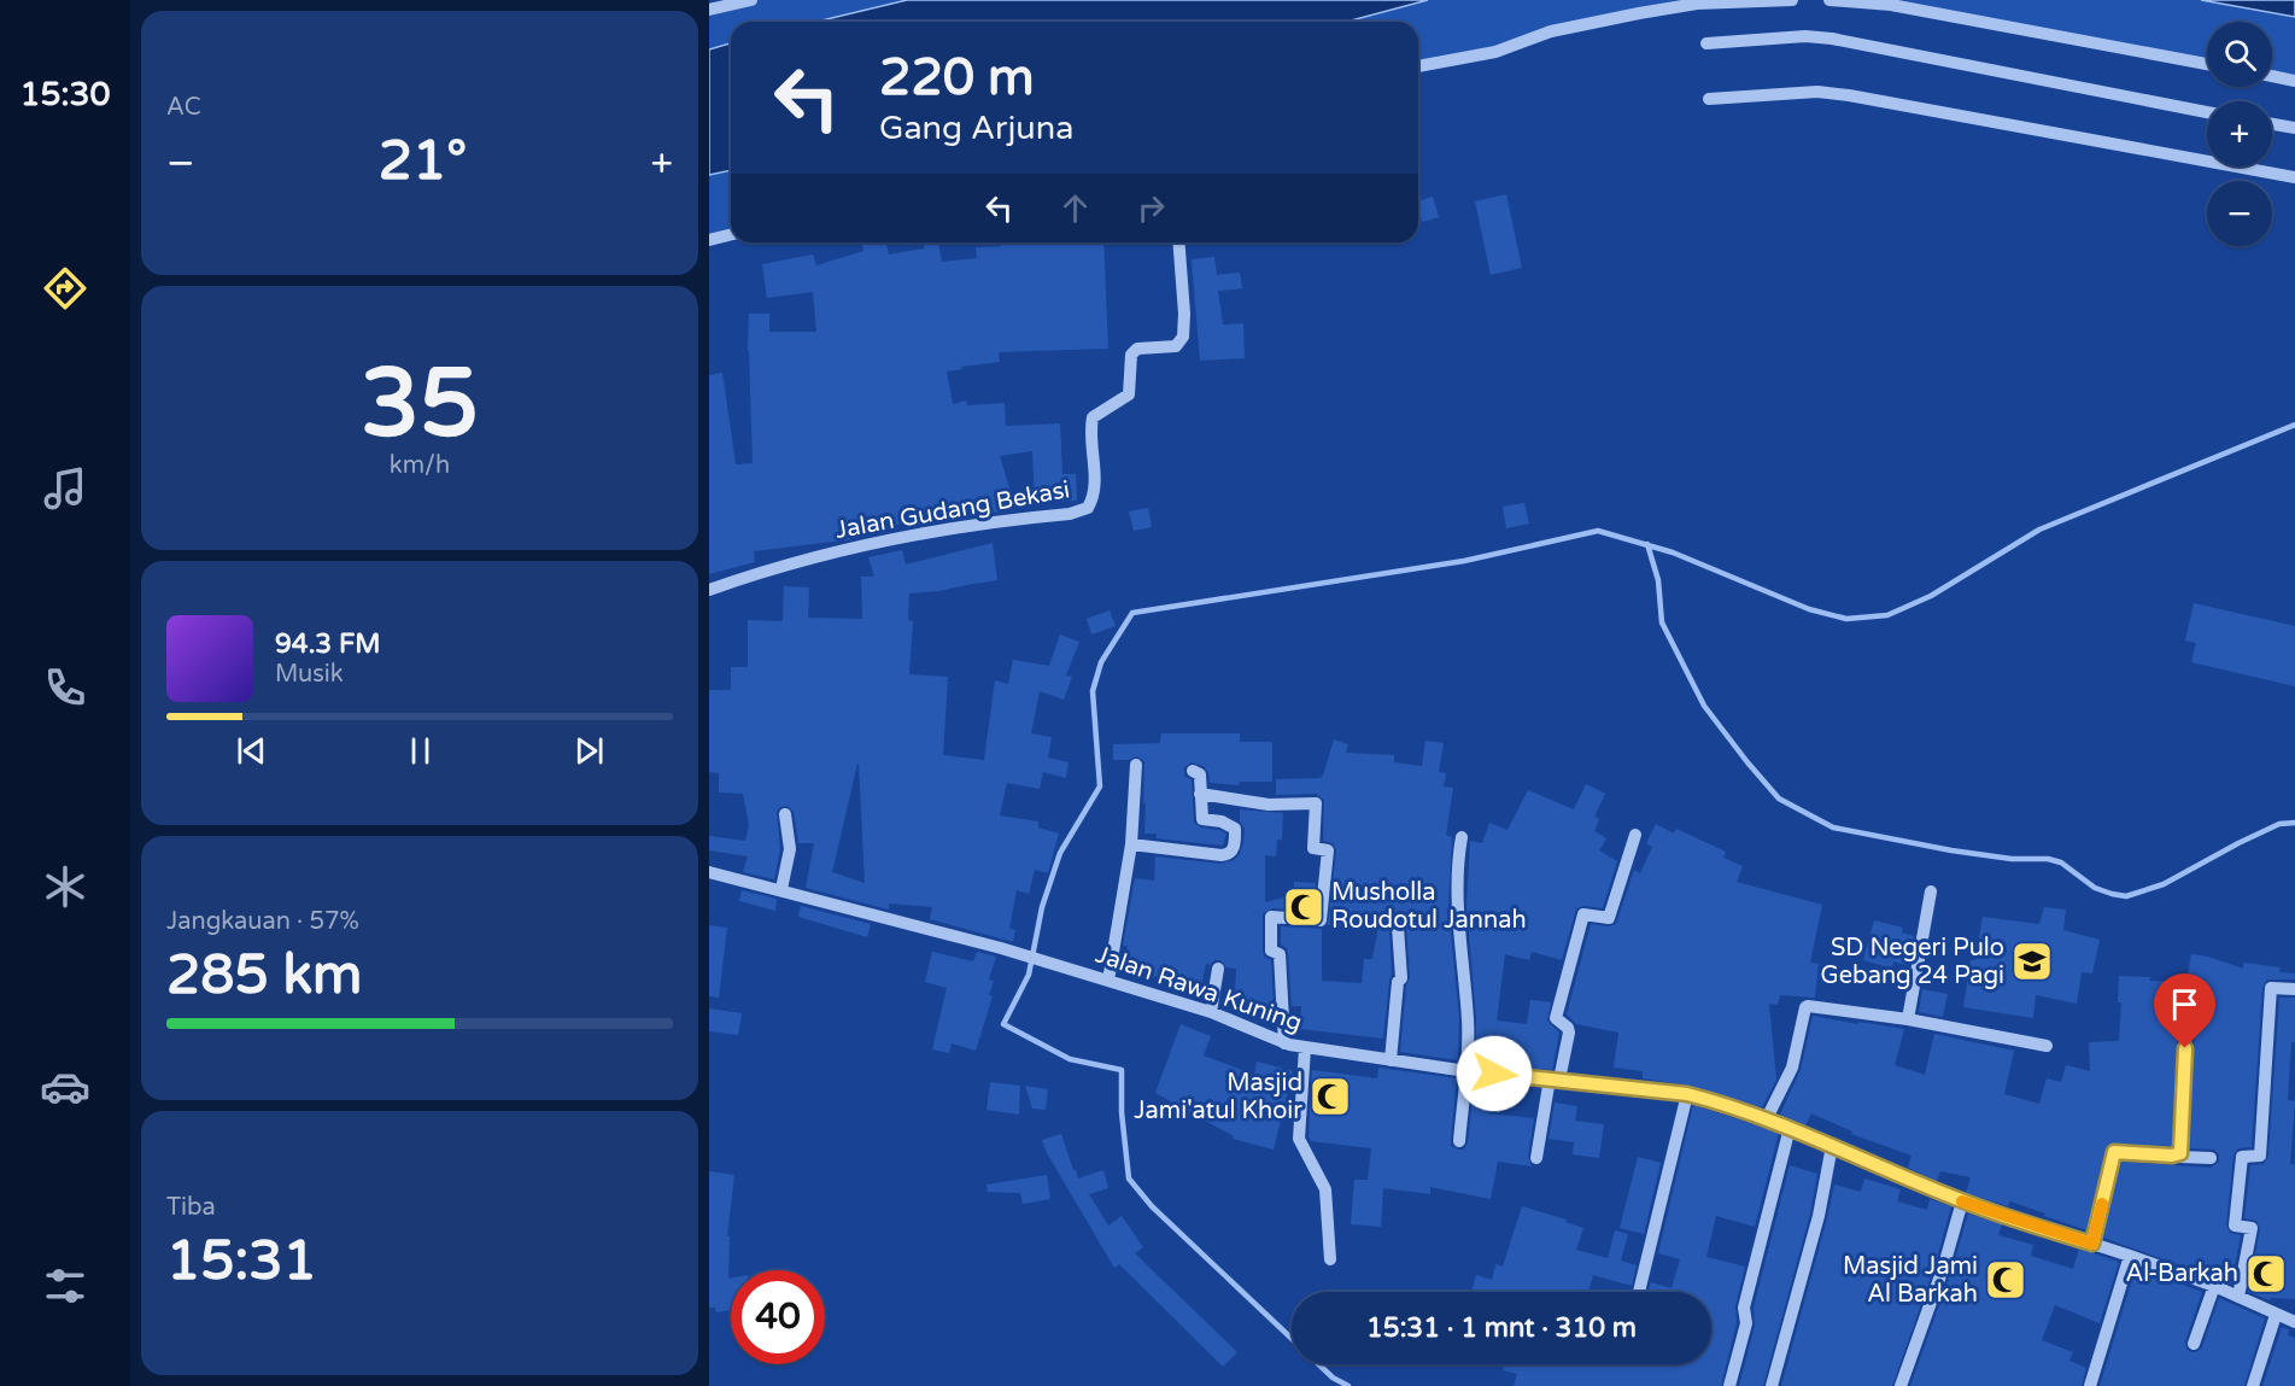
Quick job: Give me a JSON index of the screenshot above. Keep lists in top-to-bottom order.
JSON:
{
  "streets": {
    "street": ["Jalan Gudang Bekasi", "Jalan Rawa Kuning"]
  },
  "places": {
    "mosque": [
      "Musholla Roudotul Jannah",
      "Masjid Jami'atul Khoir",
      "Al-Barkah",
      "Masjid Jami Al Barkah"
    ],
    "school or university": ["SD Negeri Pulo Gebang 24 Pagi"]
  },
  "page": {
    "tabs": "15:30",
    "tile": [
      "AC",
      ["35", "km/h"],
      ["Jangkauan · 57%", "285 km"],
      ["Tiba", "15:31"]
    ],
    "map_buttons": ["+", "−"],
    "turn": ["220 m", "Gang Arjuna"],
    "heat": ["−", "21°", "+"],
    "song": ["94.3 FM", "Musik"],
    "limit": "40",
    "trip": "15:31 · 1 mnt · 310 m"
  }
}
